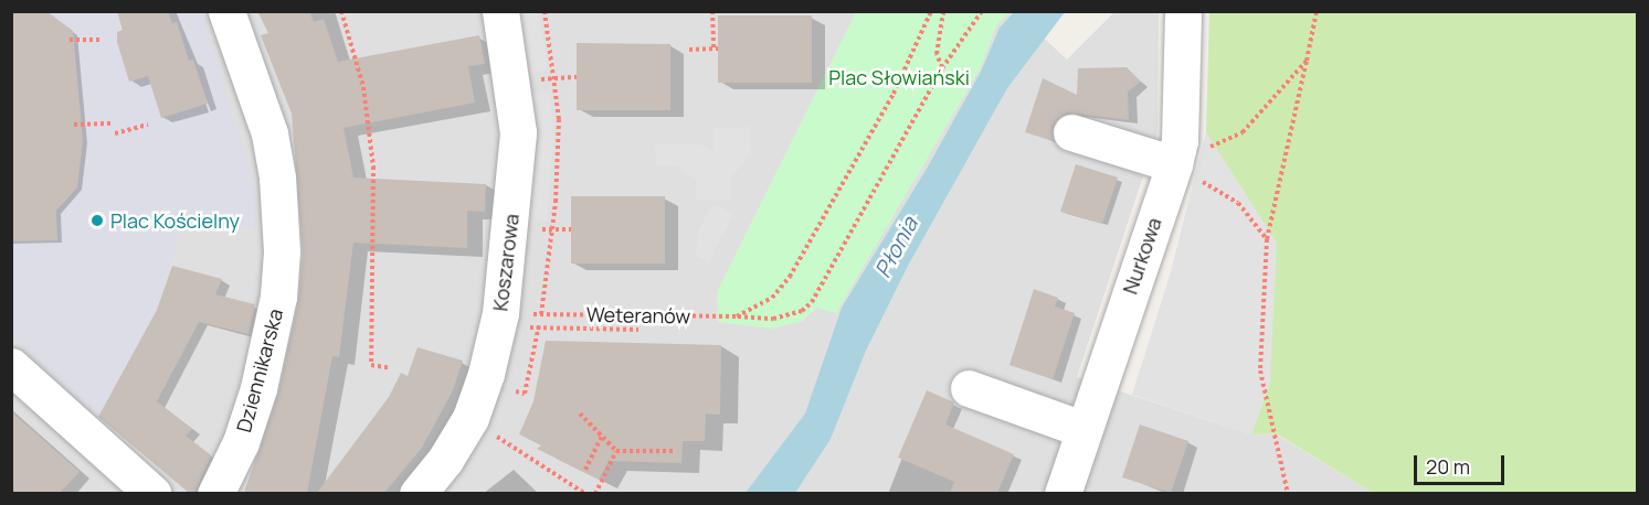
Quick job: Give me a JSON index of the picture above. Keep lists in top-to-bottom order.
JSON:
{
  "streets": {
    "street": ["Nurkowa", "Koszarowa", "Dziennikarska"],
    "path": ["Weteranów"]
  },
  "crossings": [
    ["Koszarowa", "Weteranów"]
  ],
  "water": ["Płonia"],
  "parks": ["Plac Słowiański"],
  "places": ["Plac Kościelny"],
  "scale_bar": "20 m"
}
